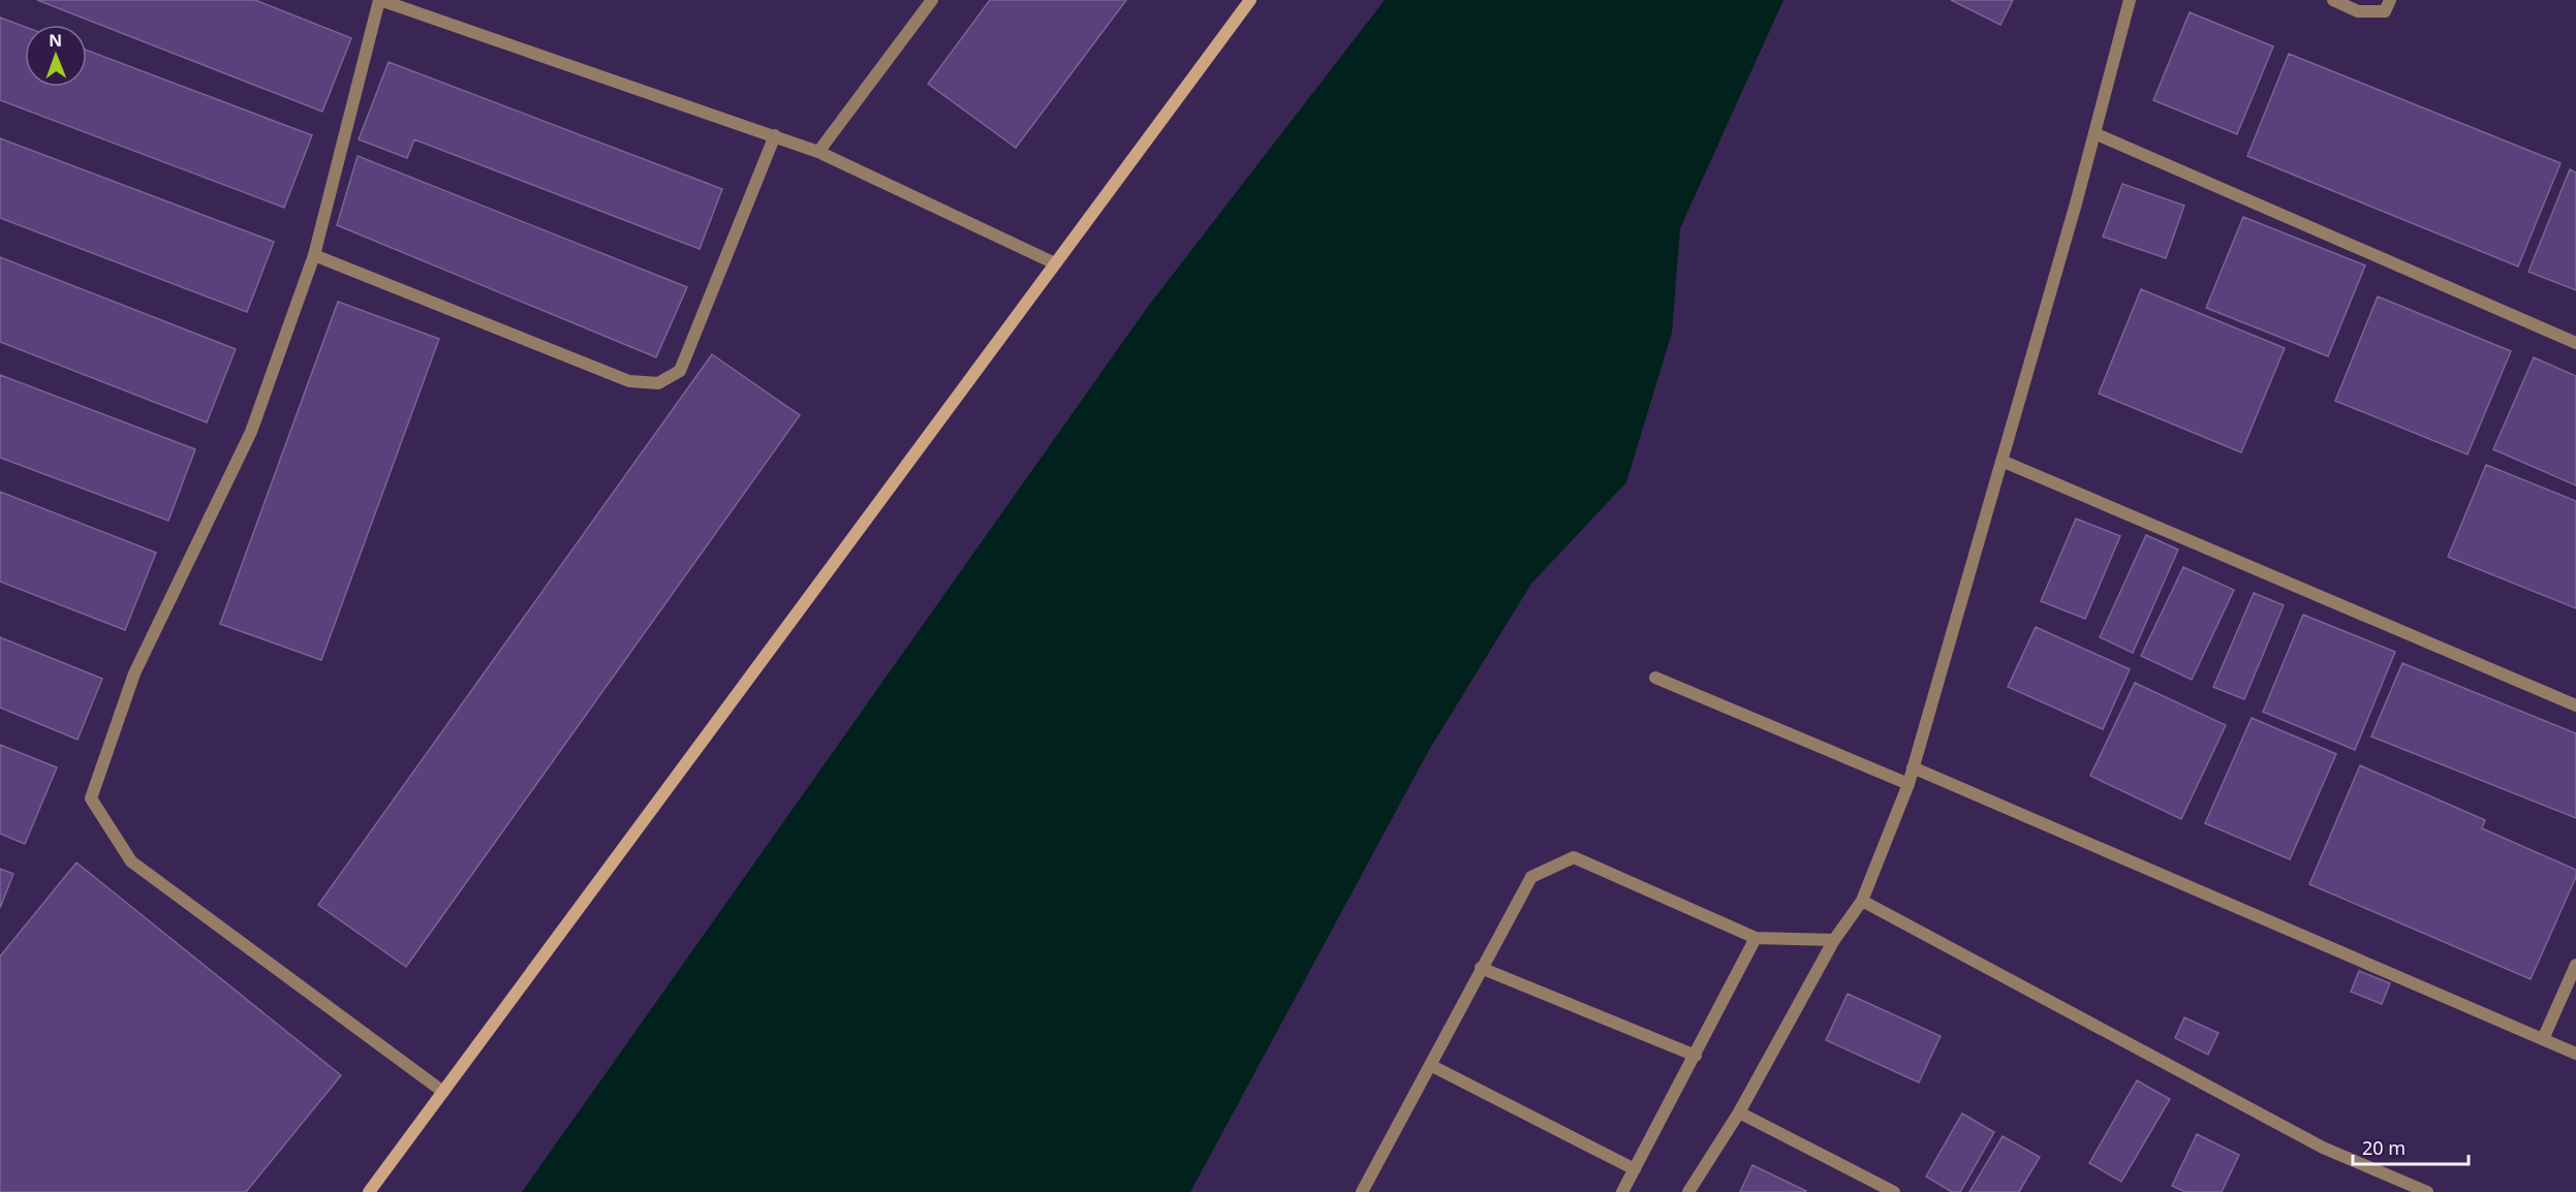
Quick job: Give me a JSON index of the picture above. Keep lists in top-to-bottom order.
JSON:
{
  "scale_bar": "20 m",
  "north": "top"
}
